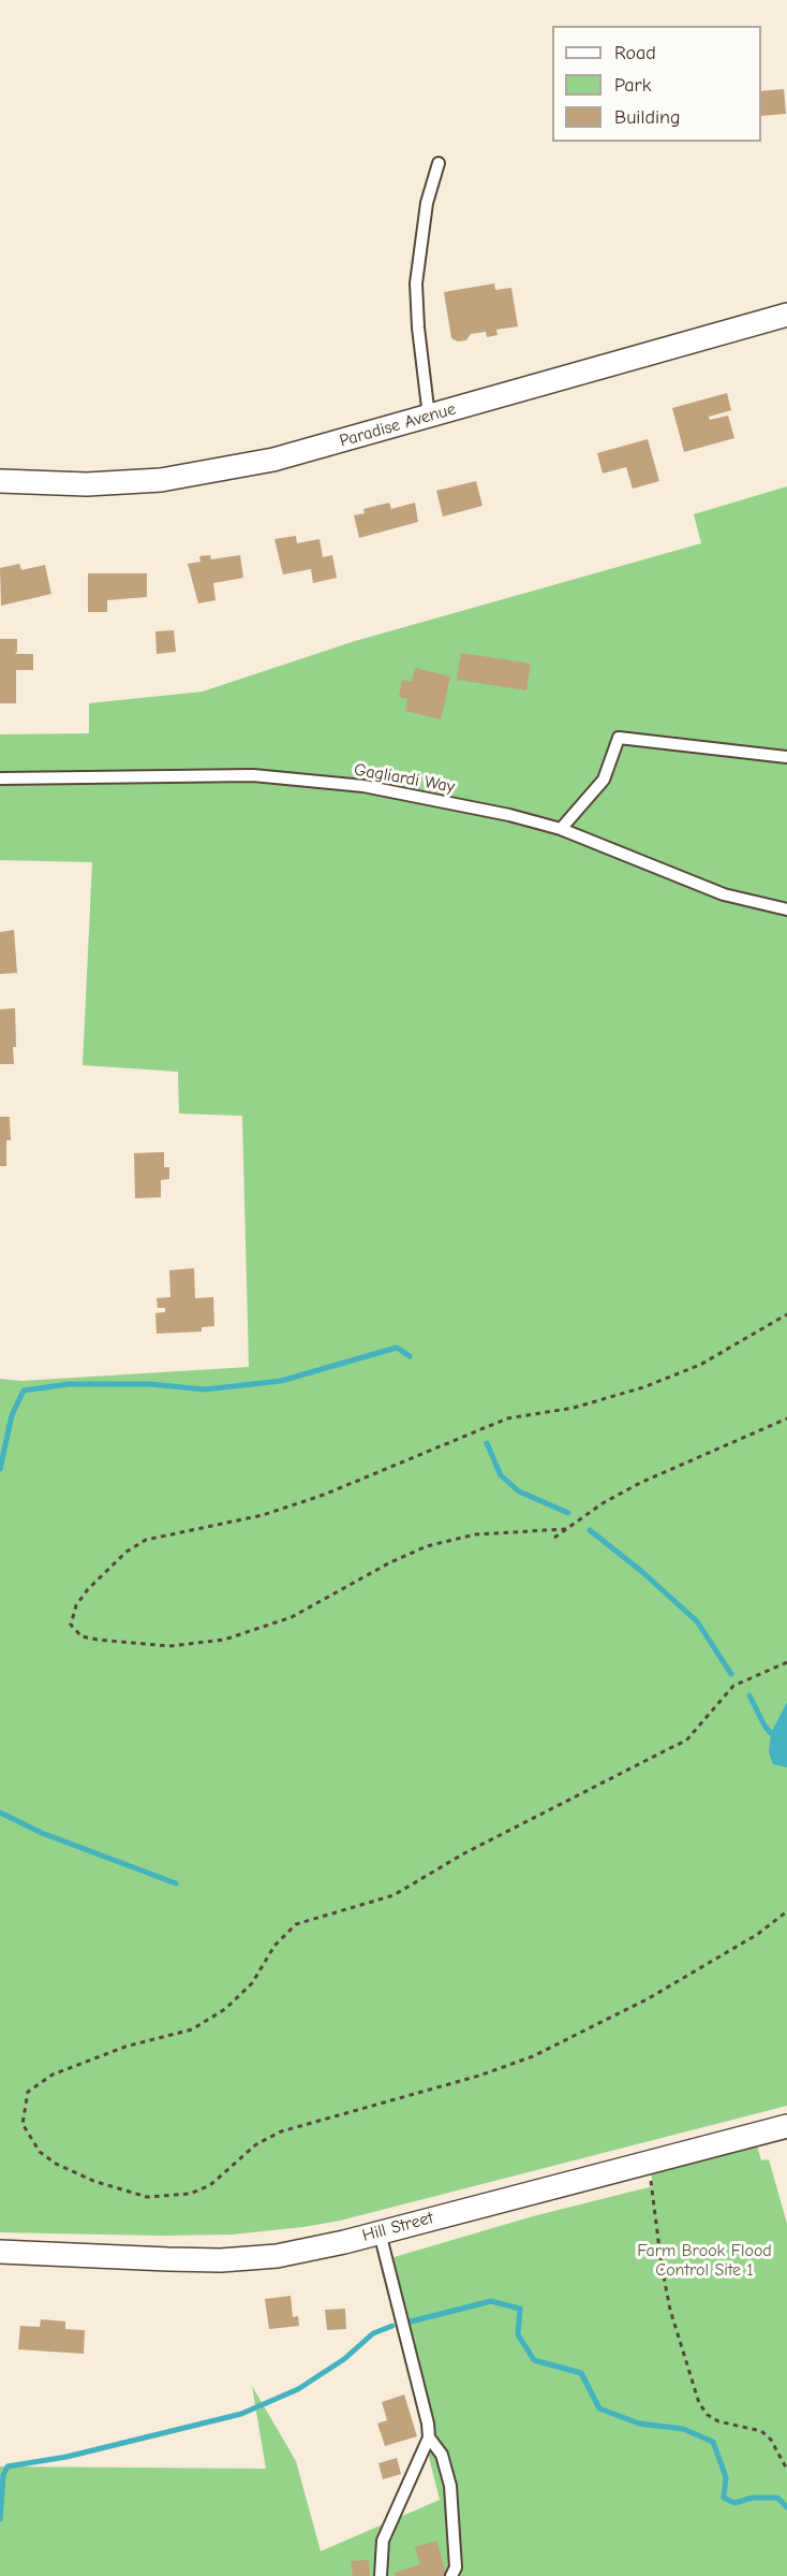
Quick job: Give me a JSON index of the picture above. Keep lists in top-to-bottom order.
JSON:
{
  "streets": {
    "street": ["Paradise Avenue", "Hill Street"],
    "lane": ["Gagliardi Way"]
  },
  "parks": ["Farm Brook Flood Control Site 1"],
  "legend": ["Road", "Park", "Building"]
}
